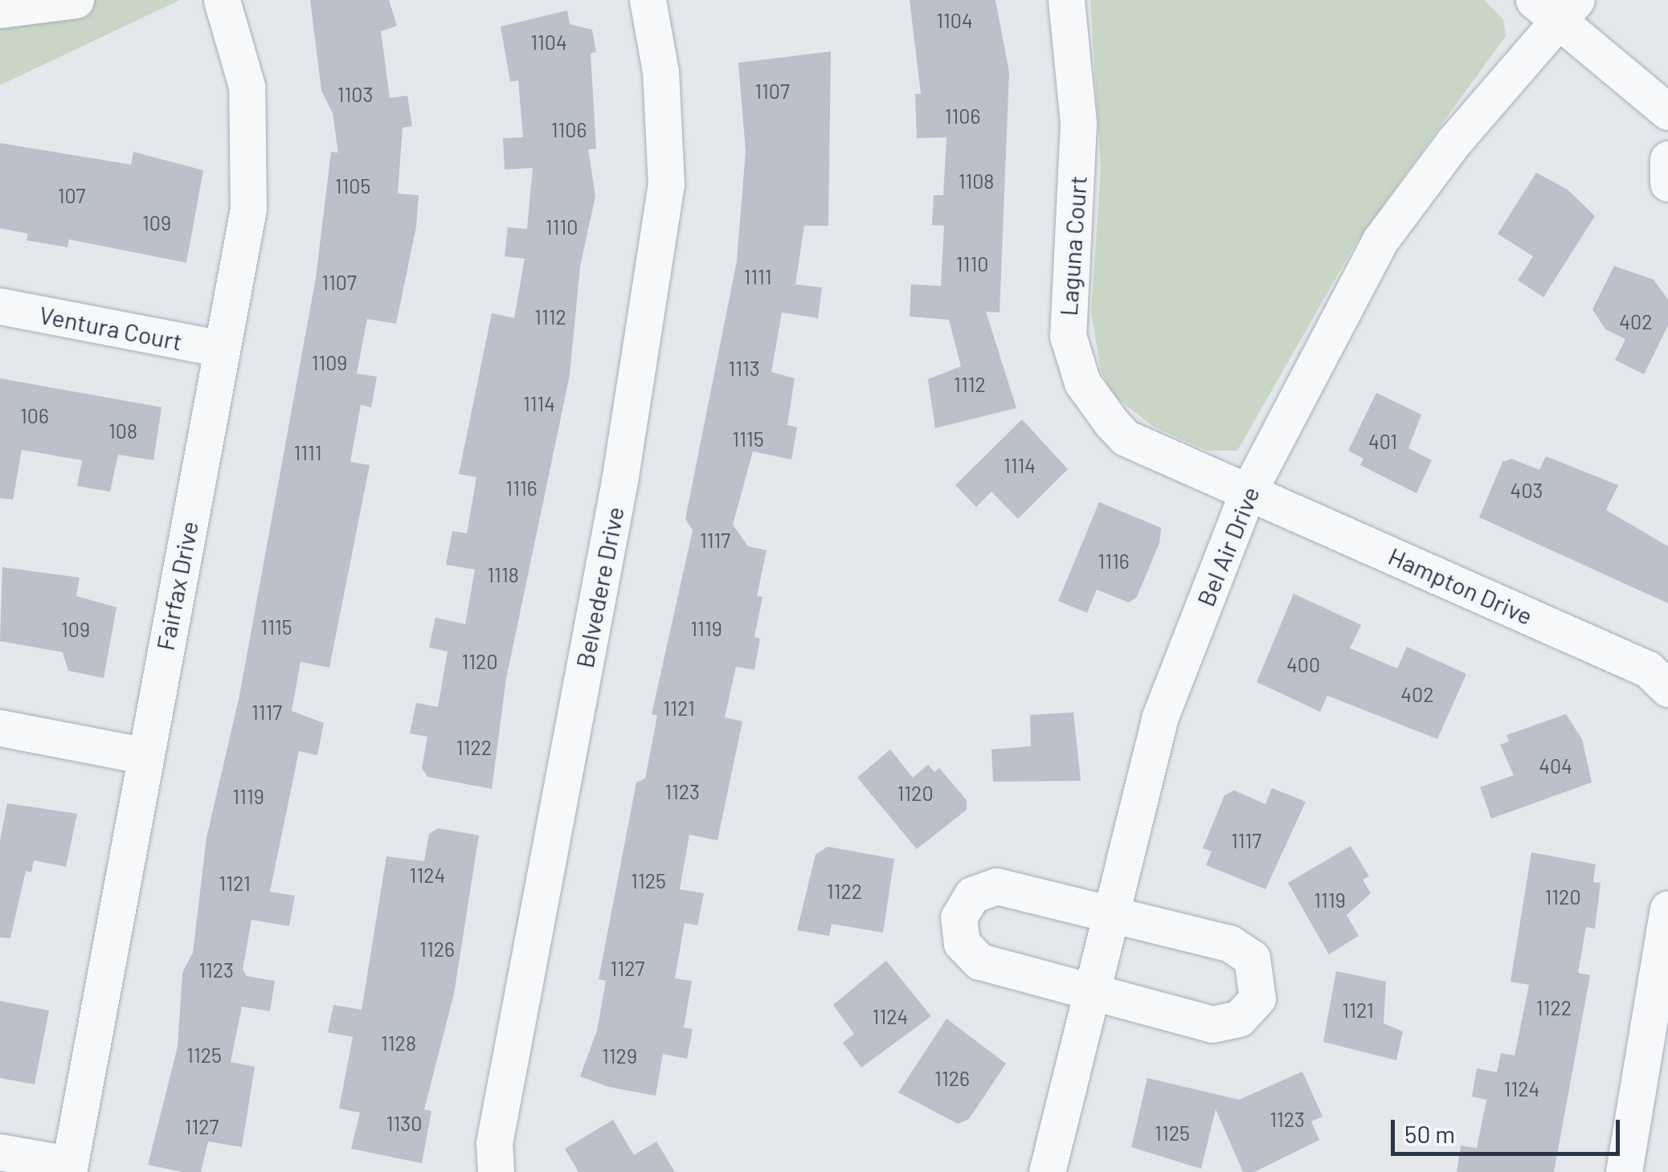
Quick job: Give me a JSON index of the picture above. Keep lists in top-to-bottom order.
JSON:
{
  "streets": {
    "street": [
      "Laguna Court",
      "Ventura Court",
      "Bel Air Drive",
      "Fairfax Drive",
      "Hampton Drive",
      "Belvedere Drive"
    ]
  },
  "crossings": [
    ["Laguna Court", "Bel Air Drive"],
    ["Laguna Court", "Hampton Drive"],
    ["Ventura Court", "Fairfax Drive"],
    ["Bel Air Drive", "Hampton Drive"]
  ],
  "house_numbers": [
    "1104",
    "1104",
    "1107",
    "1103",
    "1106",
    "1106",
    "1108",
    "1105",
    "107",
    "109",
    "1110",
    "1110",
    "1111",
    "1107",
    "1112",
    "402",
    "1109",
    "1113",
    "1112",
    "1114",
    "106",
    "108",
    "1115",
    "401",
    "1111",
    "1114",
    "1116",
    "403",
    "1117",
    "1116",
    "1118",
    "1115",
    "1119",
    "109",
    "1120",
    "400",
    "402",
    "1121",
    "1117",
    "1122",
    "404",
    "1123",
    "1120",
    "1119",
    "1117",
    "1124",
    "1125",
    "1121",
    "1122",
    "1120",
    "1119",
    "1126",
    "1127",
    "1123",
    "1122",
    "1121",
    "1124",
    "1128",
    "1125",
    "1129",
    "1126",
    "1124",
    "1123",
    "1130",
    "1127",
    "1125"
  ],
  "scale_bar": "50 m"
}
